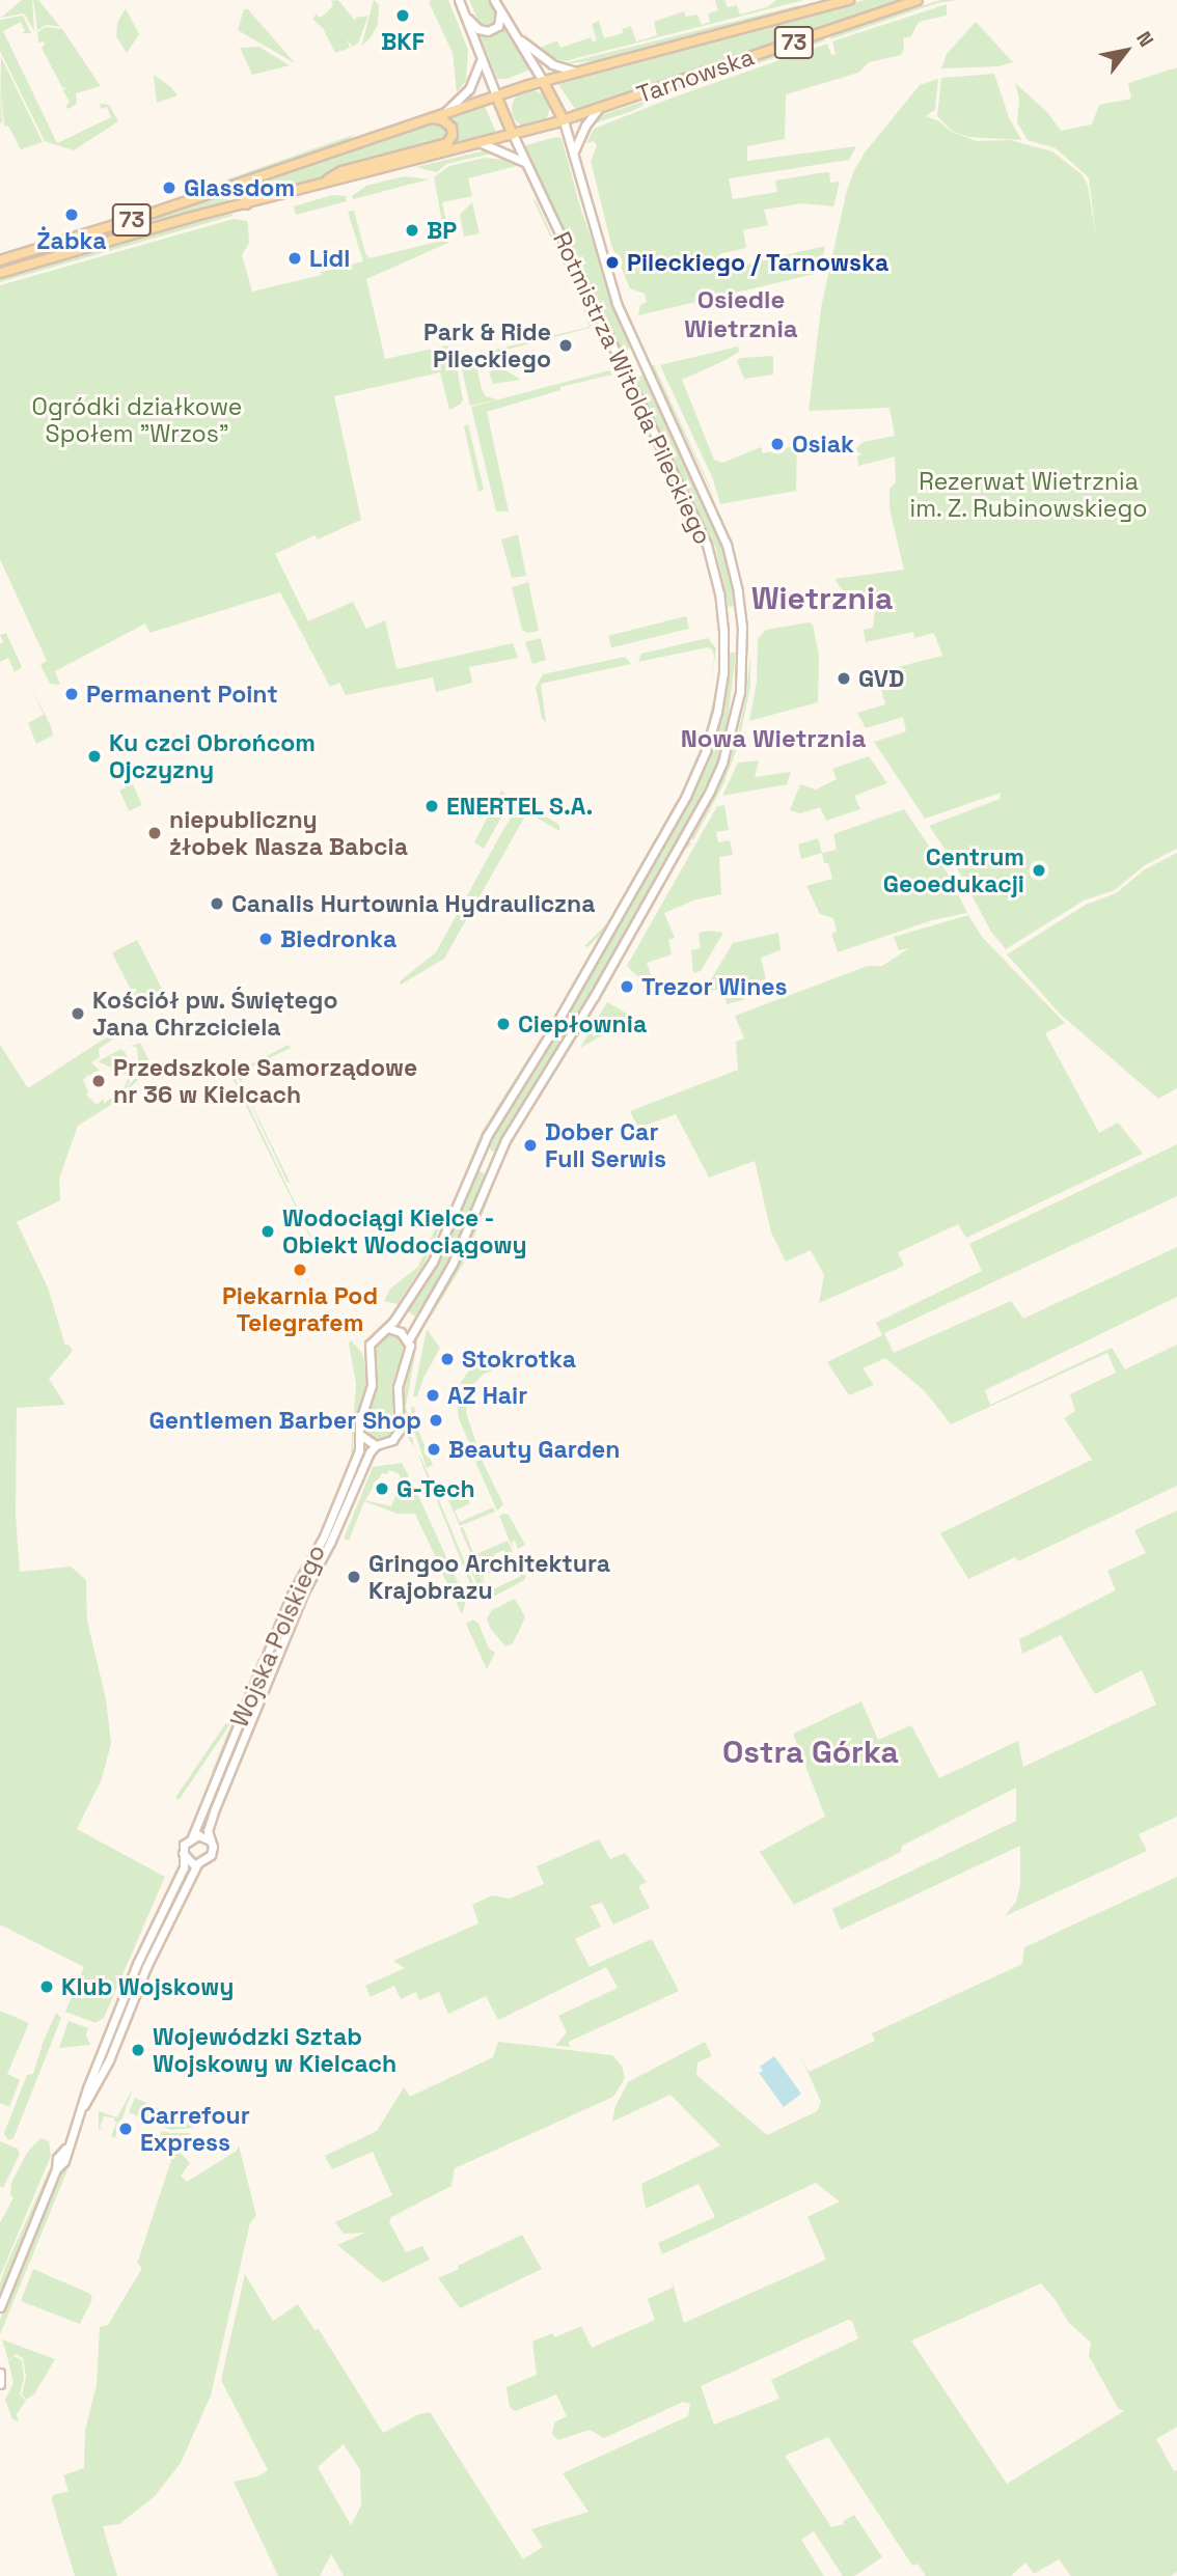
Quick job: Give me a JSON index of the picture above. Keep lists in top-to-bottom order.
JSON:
{
  "streets": {
    "main road": [
      "73",
      "Tarnowska",
      "Rotmistrza Witolda Pileckiego",
      "Wojska Polskiego"
    ]
  },
  "crossings": [
    ["73", "Tarnowska"],
    ["73", "Rotmistrza Witolda Pileckiego"],
    ["Tarnowska", "Rotmistrza Witolda Pileckiego"],
    ["Rotmistrza Witolda Pileckiego", "Wojska Polskiego"]
  ],
  "districts": [
    "Osiedle Wietrznia",
    "Wietrznia",
    "Nowa Wietrznia",
    "Ostra Górka"
  ],
  "parks": ["Ogródki działkowe Społem \"Wrzos\"", "Rezerwat Wietrznia im. Z. Rubinowskiego"],
  "places": [
    "BKF",
    "Glassdom",
    "Żabka",
    "BP",
    "Lidl",
    "Pileckiego / Tarnowska",
    "Park & Ride Pileckiego",
    "Osiak",
    "GVD",
    "Permanent Point",
    "Ku czci Obrońcom Ojczyzny",
    "ENERTEL S.A.",
    "niepubliczny żłobek Nasza Babcia",
    "Centrum Geoedukacji",
    "Canalis Hurtownia Hydrauliczna",
    "Biedronka",
    "Trezor Wines",
    "Kościół pw. Świętego Jana Chrzciciela",
    "Ciepłownia",
    "Przedszkole Samorządowe nr 36 w Kielcach",
    "Dober Car Full Serwis",
    "Wodociągi Kielce - Obiekt Wodociągowy",
    "Piekarnia Pod Telegrafem",
    "Stokrotka",
    "AZ Hair",
    "Gentlemen Barber Shop",
    "Beauty Garden",
    "G-Tech",
    "Gringoo Architektura Krajobrazu",
    "Klub Wojskowy",
    "Wojewódzki Sztab Wojskowy w Kielcach",
    "Carrefour Express"
  ],
  "north": "top right"
}
